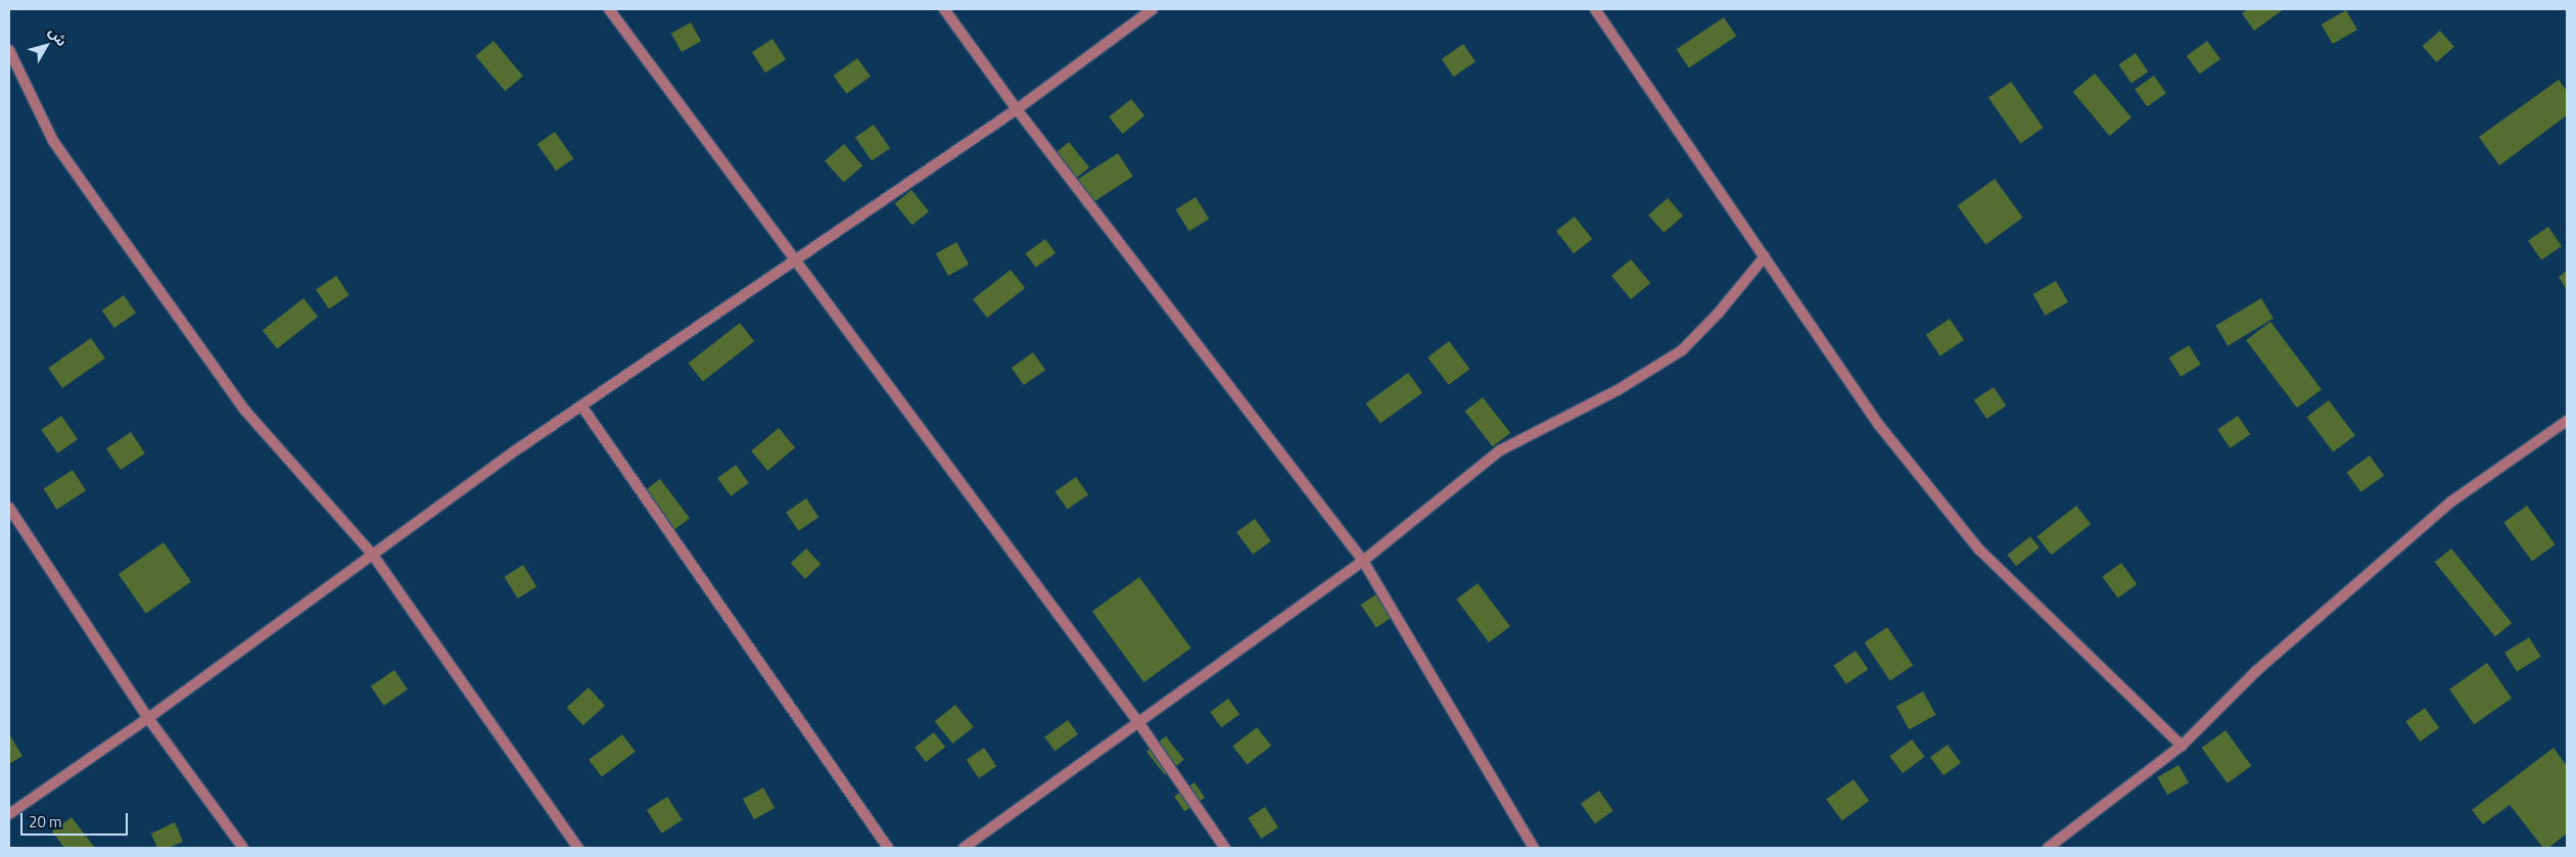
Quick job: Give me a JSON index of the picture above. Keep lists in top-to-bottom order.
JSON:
{
  "scale_bar": "20 m",
  "north": "top right"
}
